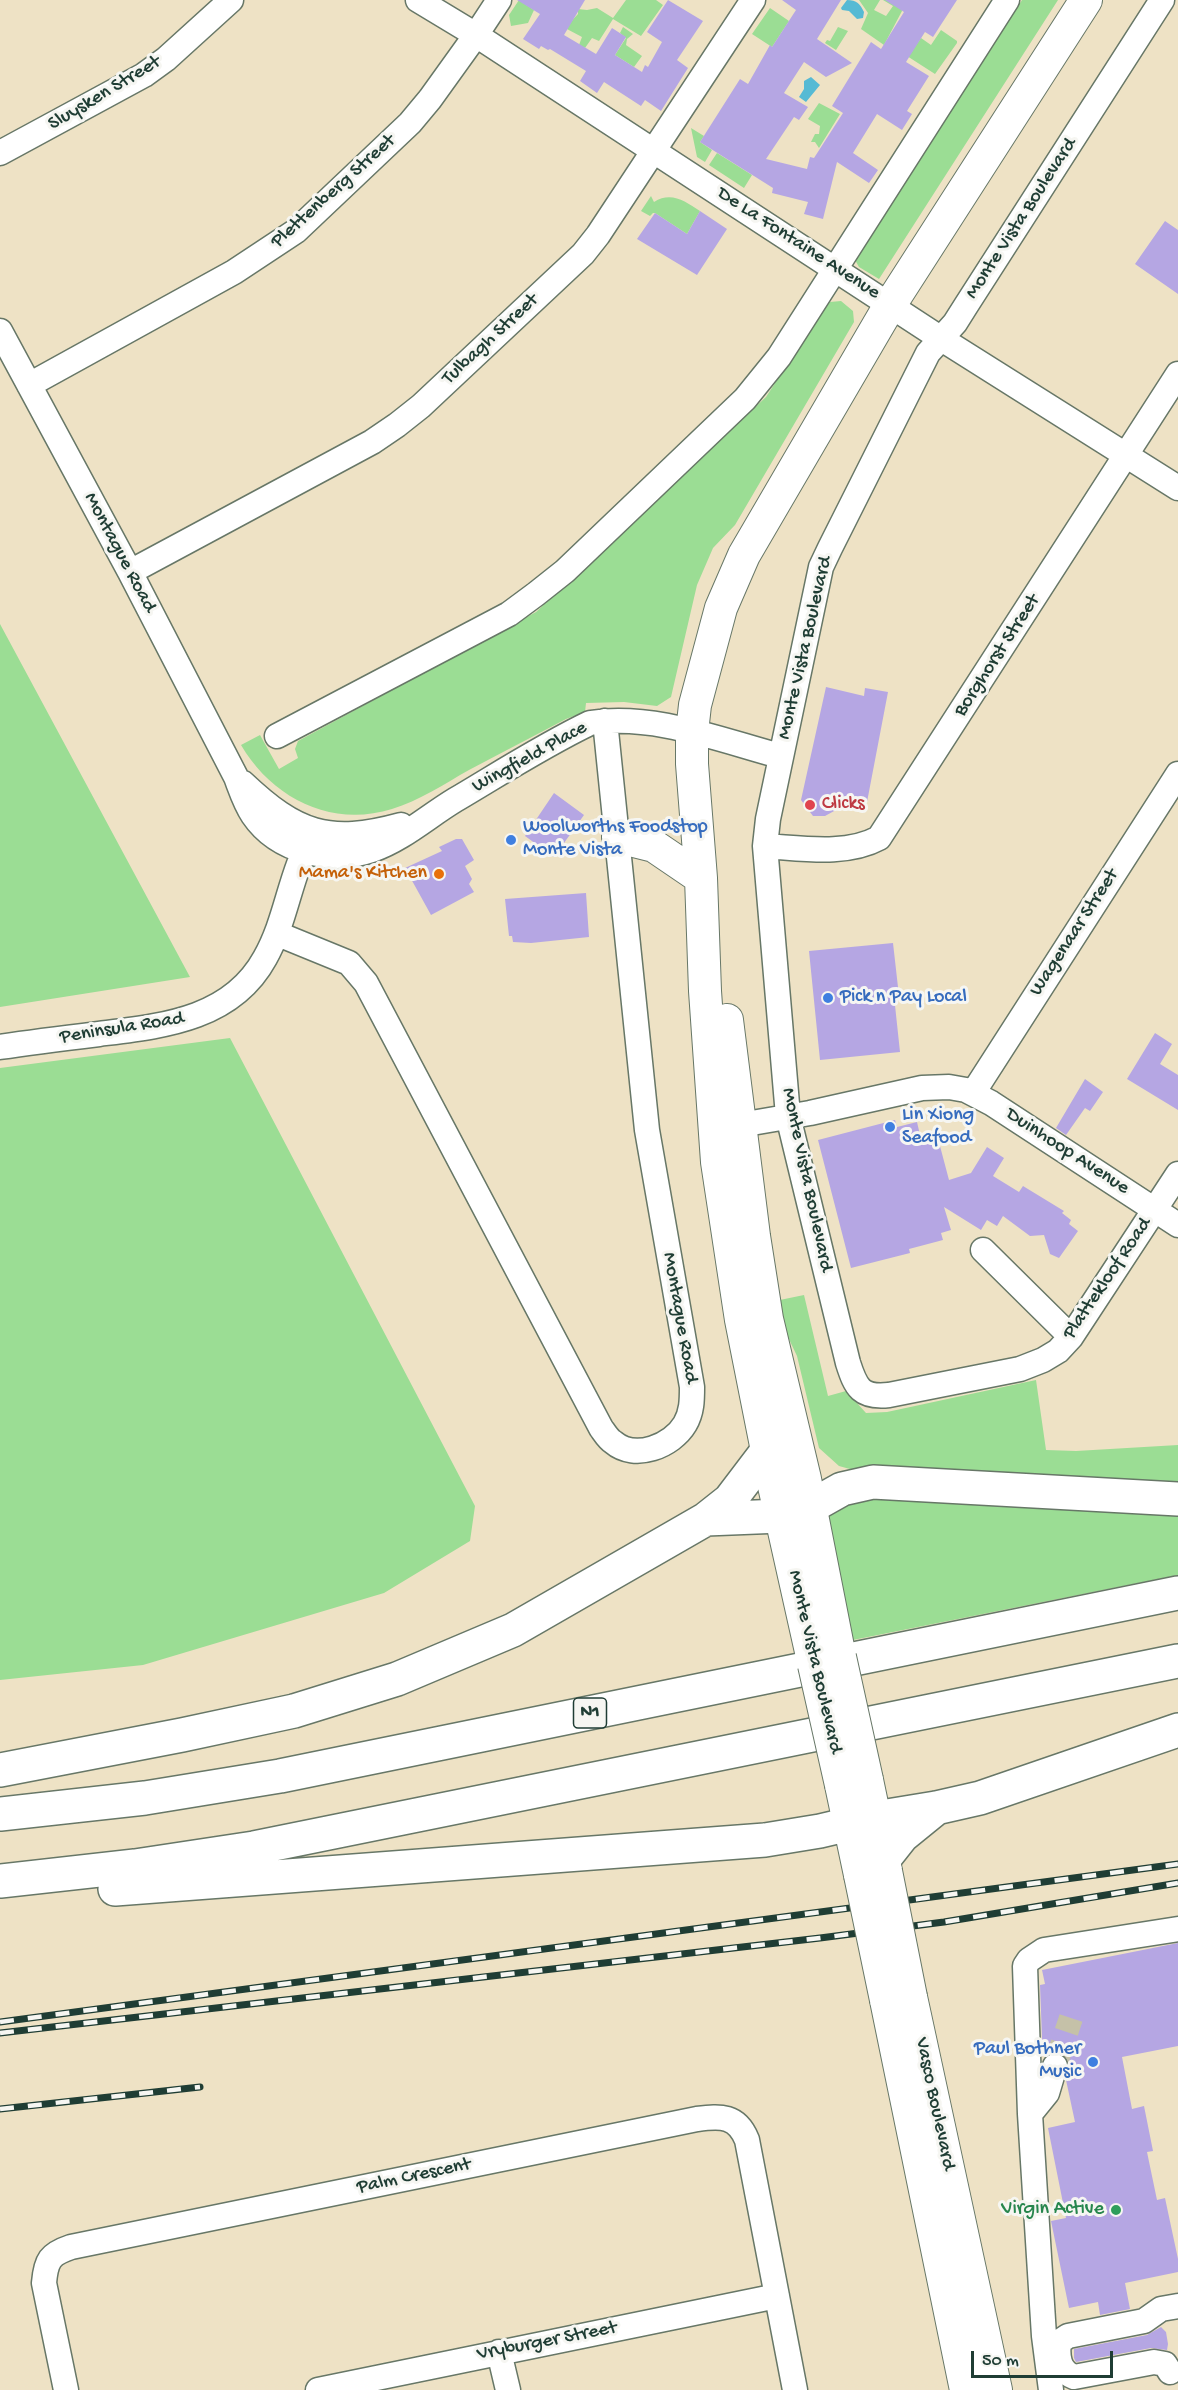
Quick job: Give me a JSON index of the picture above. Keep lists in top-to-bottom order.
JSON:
{
  "streets": {
    "highway": ["N1"],
    "main road": ["Monte Vista Boulevard", "Vasco Boulevard"],
    "street": [
      "Sluysken Street",
      "Plettenberg Street",
      "De La Fontaine Avenue",
      "Tulbagh Street",
      "Montague Road",
      "Borghorst Street",
      "Wingfield Place",
      "Wagenaar Street",
      "Peninsula Road",
      "Duinhoop Avenue",
      "Plattekloof Road",
      "Palm Crescent",
      "Vryburger Street"
    ]
  },
  "crossings": [
    ["Plettenberg Street", "De La Fontaine Avenue"],
    ["Plettenberg Street", "Montague Road"],
    ["Monte Vista Boulevard", "De La Fontaine Avenue"],
    ["Monte Vista Boulevard", "Borghorst Street"],
    ["Monte Vista Boulevard", "Wingfield Place"],
    ["Monte Vista Boulevard", "Duinhoop Avenue"],
    ["Monte Vista Boulevard", "Plattekloof Road"],
    ["Monte Vista Boulevard", "Vasco Boulevard"],
    ["De La Fontaine Avenue", "Tulbagh Street"],
    ["De La Fontaine Avenue", "Borghorst Street"],
    ["Tulbagh Street", "Montague Road"],
    ["Montague Road", "Wingfield Place"],
    ["Montague Road", "Peninsula Road"],
    ["Wingfield Place", "Peninsula Road"],
    ["Wagenaar Street", "Duinhoop Avenue"],
    ["Duinhoop Avenue", "Plattekloof Road"],
    ["Palm Crescent", "Vryburger Street"]
  ],
  "places": [
    "Clicks",
    "Woolworths Foodstop Monte Vista",
    "Mama's Kitchen",
    "Pick n Pay Local",
    "Lin Xiong Seafood",
    "Paul Bothner Music",
    "Virgin Active"
  ],
  "scale_bar": "50 m"
}
